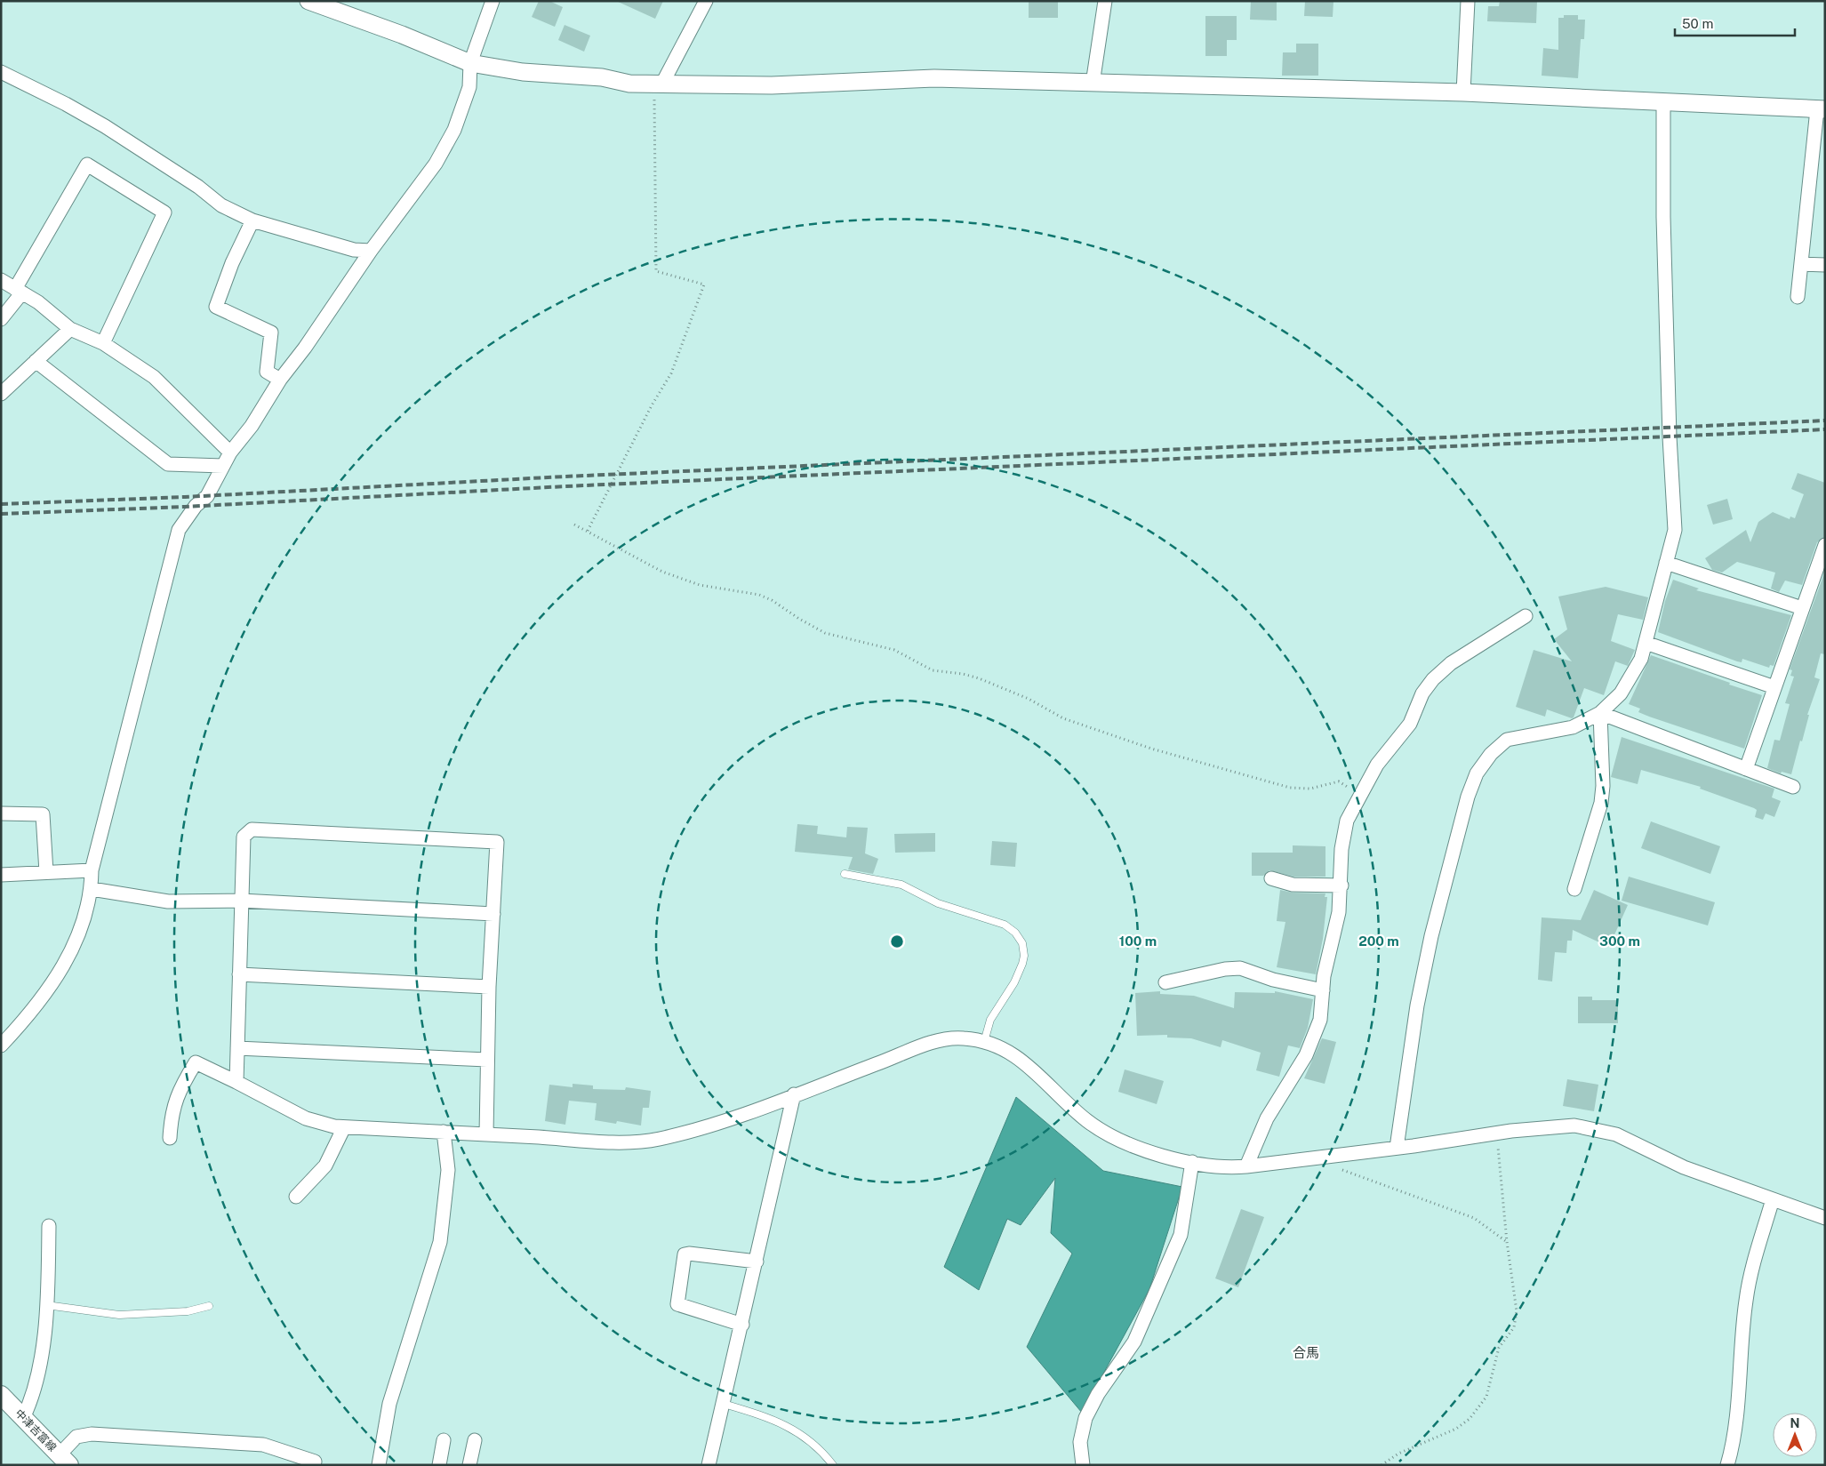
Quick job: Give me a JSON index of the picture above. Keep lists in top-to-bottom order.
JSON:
{
  "streets": {
    "main road": ["中津吉富線"]
  },
  "districts": ["合馬"],
  "scale_bar": "50 m",
  "north": "top",
  "rings": ["100 m", "200 m", "300 m"]
}
